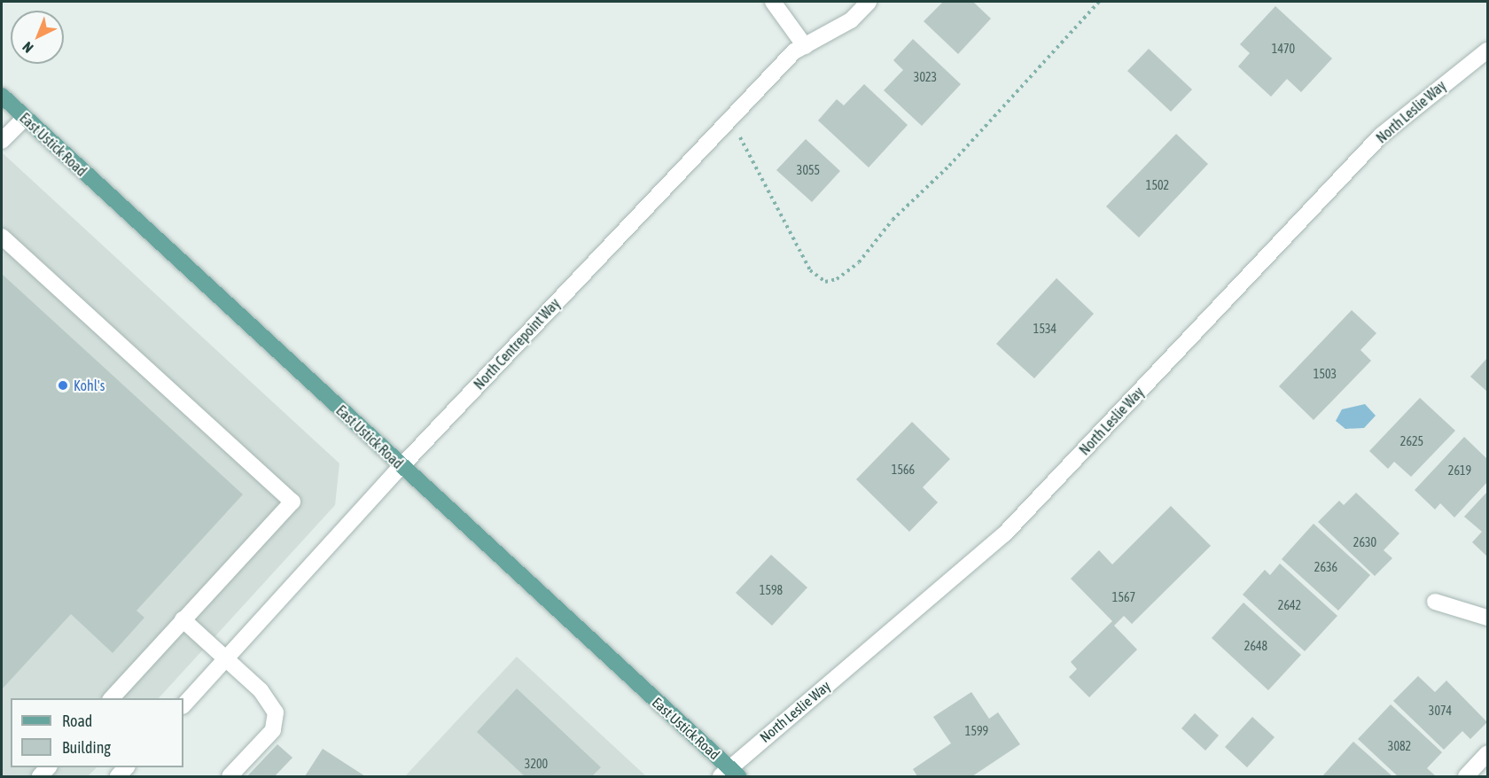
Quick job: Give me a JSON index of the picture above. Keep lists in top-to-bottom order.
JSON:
{
  "streets": {
    "main road": ["East Ustick Road"],
    "street": ["North Leslie Way", "North Centrepoint Way"]
  },
  "crossings": [
    ["North Leslie Way", "East Ustick Road"],
    ["East Ustick Road", "North Centrepoint Way"]
  ],
  "places": ["Kohl's"],
  "house_numbers": [
    "1470",
    "3023",
    "3055",
    "1502",
    "1534",
    "1503",
    "2625",
    "1566",
    "2619",
    "2630",
    "2636",
    "1598",
    "1567",
    "2642",
    "2648",
    "3074",
    "1599",
    "3082",
    "3200"
  ],
  "legend": ["Road", "Building"],
  "north": "bottom left"
}
